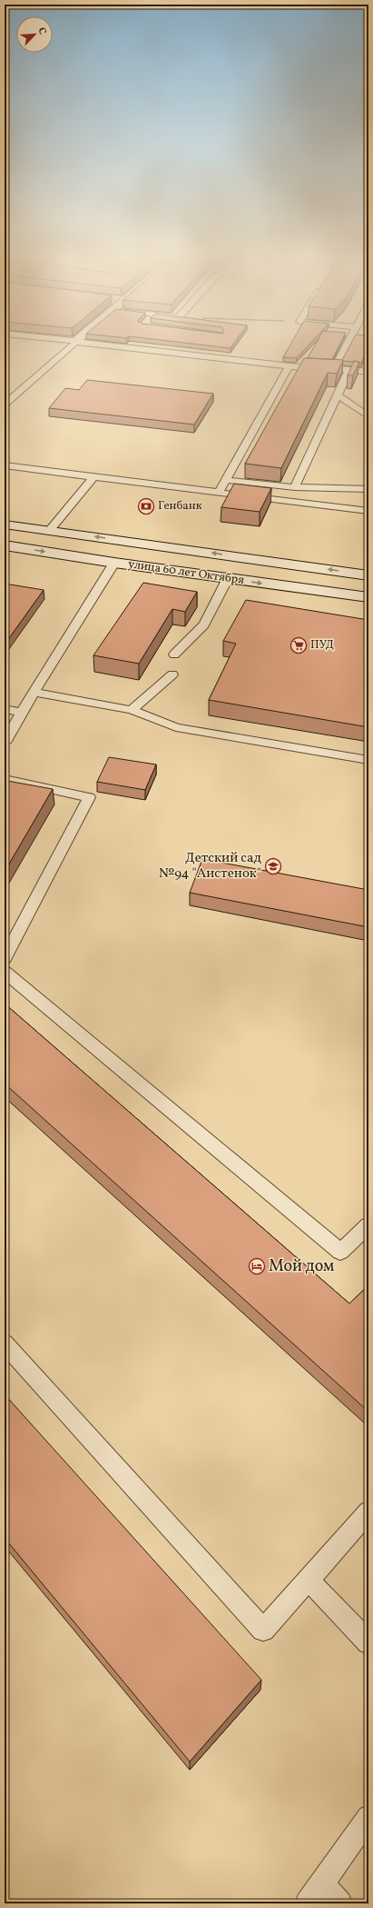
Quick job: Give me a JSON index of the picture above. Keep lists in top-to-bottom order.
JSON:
{
  "streets": {
    "main road": ["улица 60 лет Октября"]
  },
  "places": {
    "bank": ["Генбанк"],
    "supermarket": ["ПУД"],
    "school or university": ["Детский сад №94 \"Аистенок\""],
    "hotel": ["Мой дом"]
  },
  "north": "top right"
}
